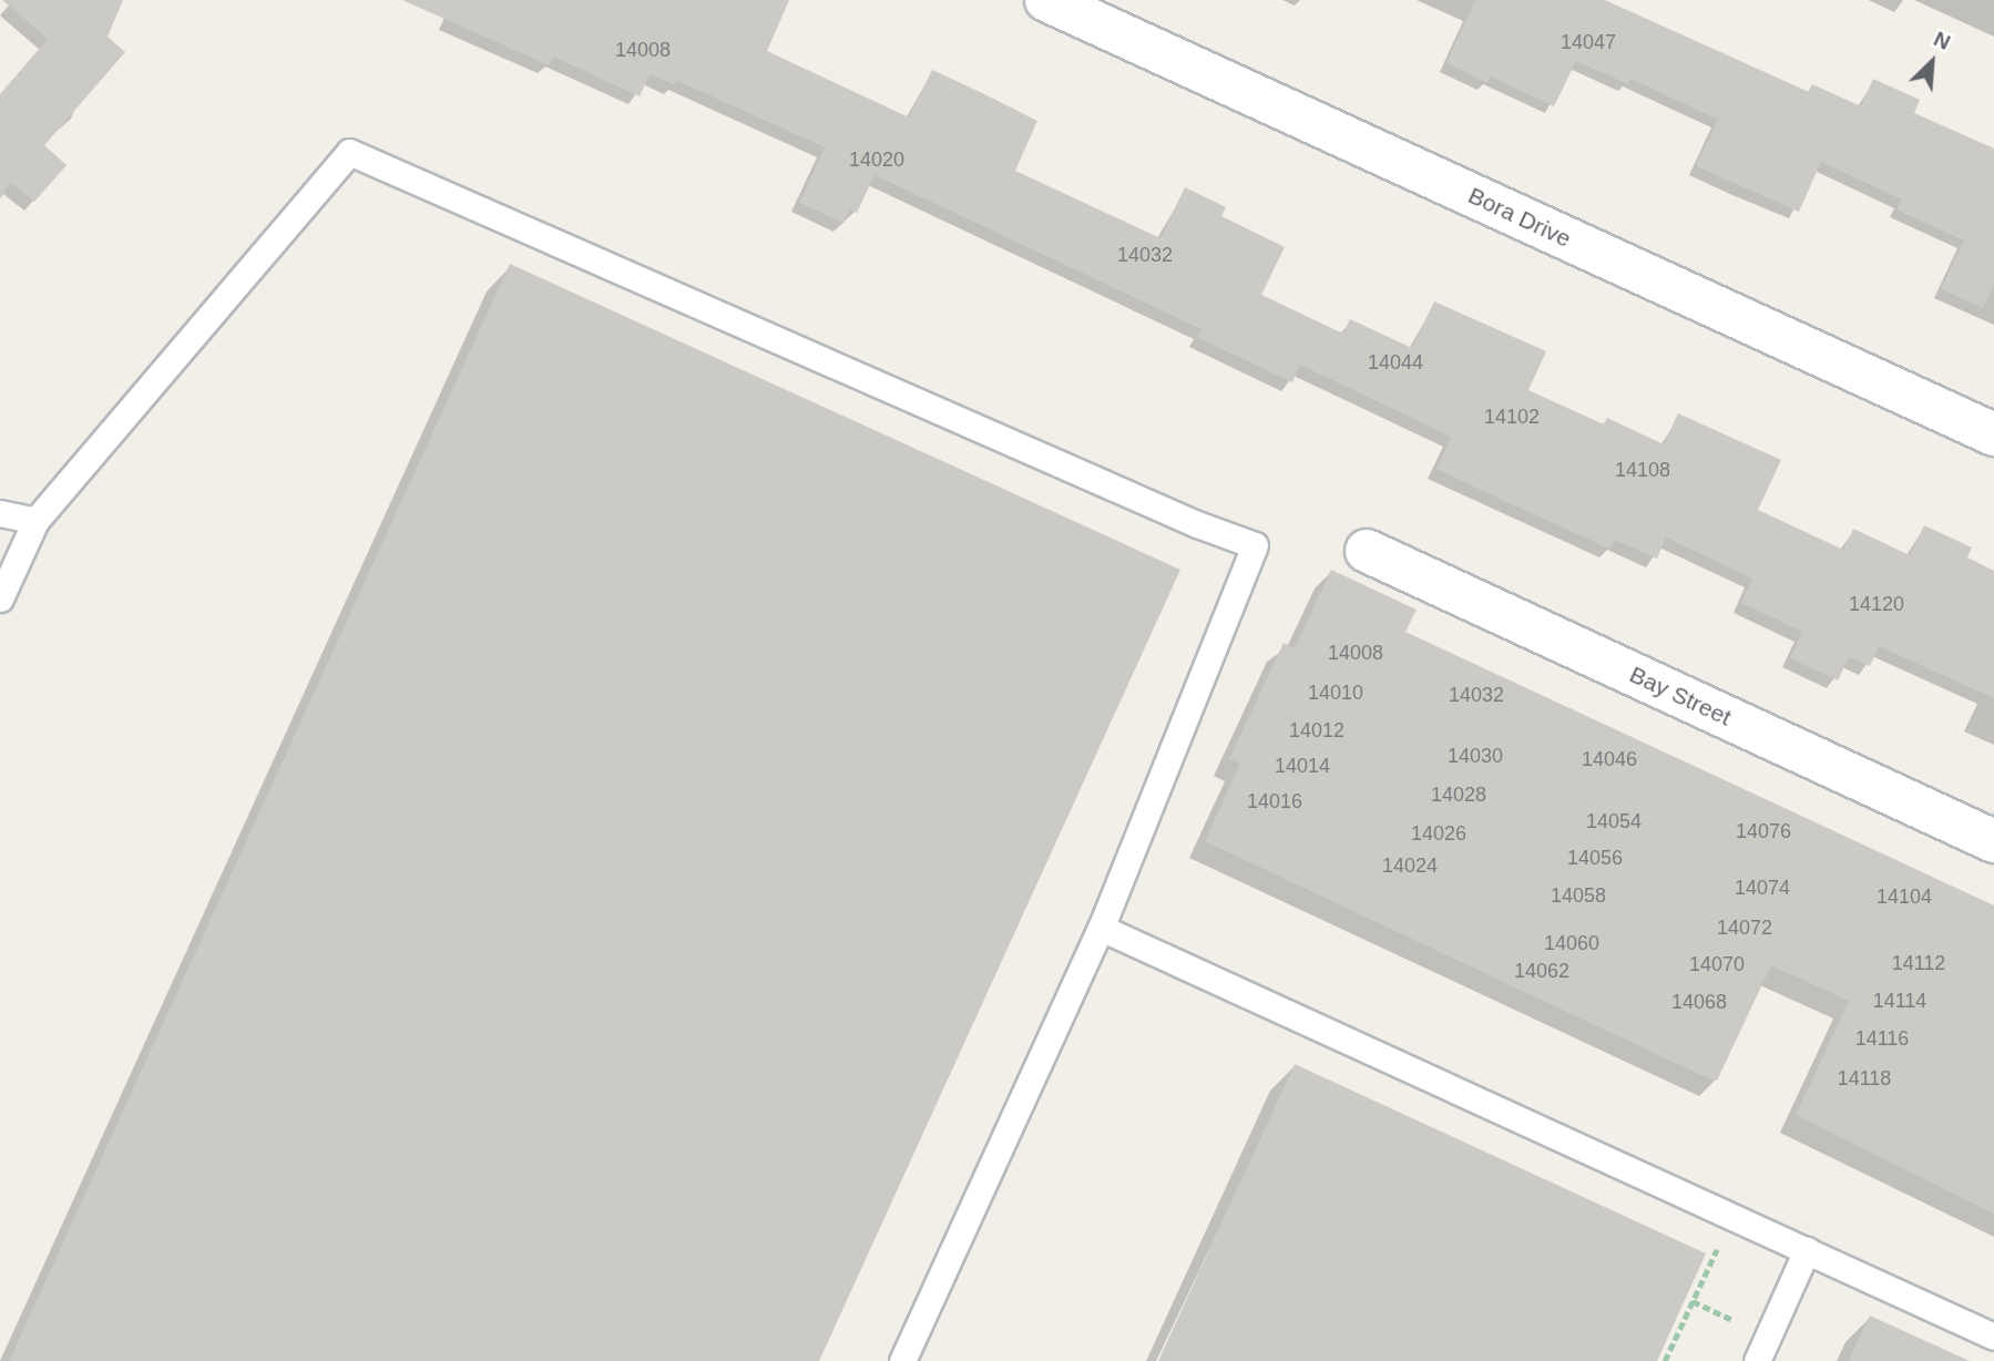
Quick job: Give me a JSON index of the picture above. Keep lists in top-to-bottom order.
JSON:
{
  "streets": {
    "street": ["Bora Drive", "Bay Street"]
  },
  "house_numbers": [
    "14047",
    "14008",
    "14020",
    "14032",
    "14044",
    "14102",
    "14108",
    "14120",
    "14008",
    "14010",
    "14032",
    "14012",
    "14030",
    "14046",
    "14014",
    "14028",
    "14016",
    "14054",
    "14076",
    "14026",
    "14056",
    "14024",
    "14074",
    "14058",
    "14104",
    "14072",
    "14060",
    "14112",
    "14070",
    "14062",
    "14114",
    "14068",
    "14116",
    "14118"
  ],
  "north": "top right"
}
